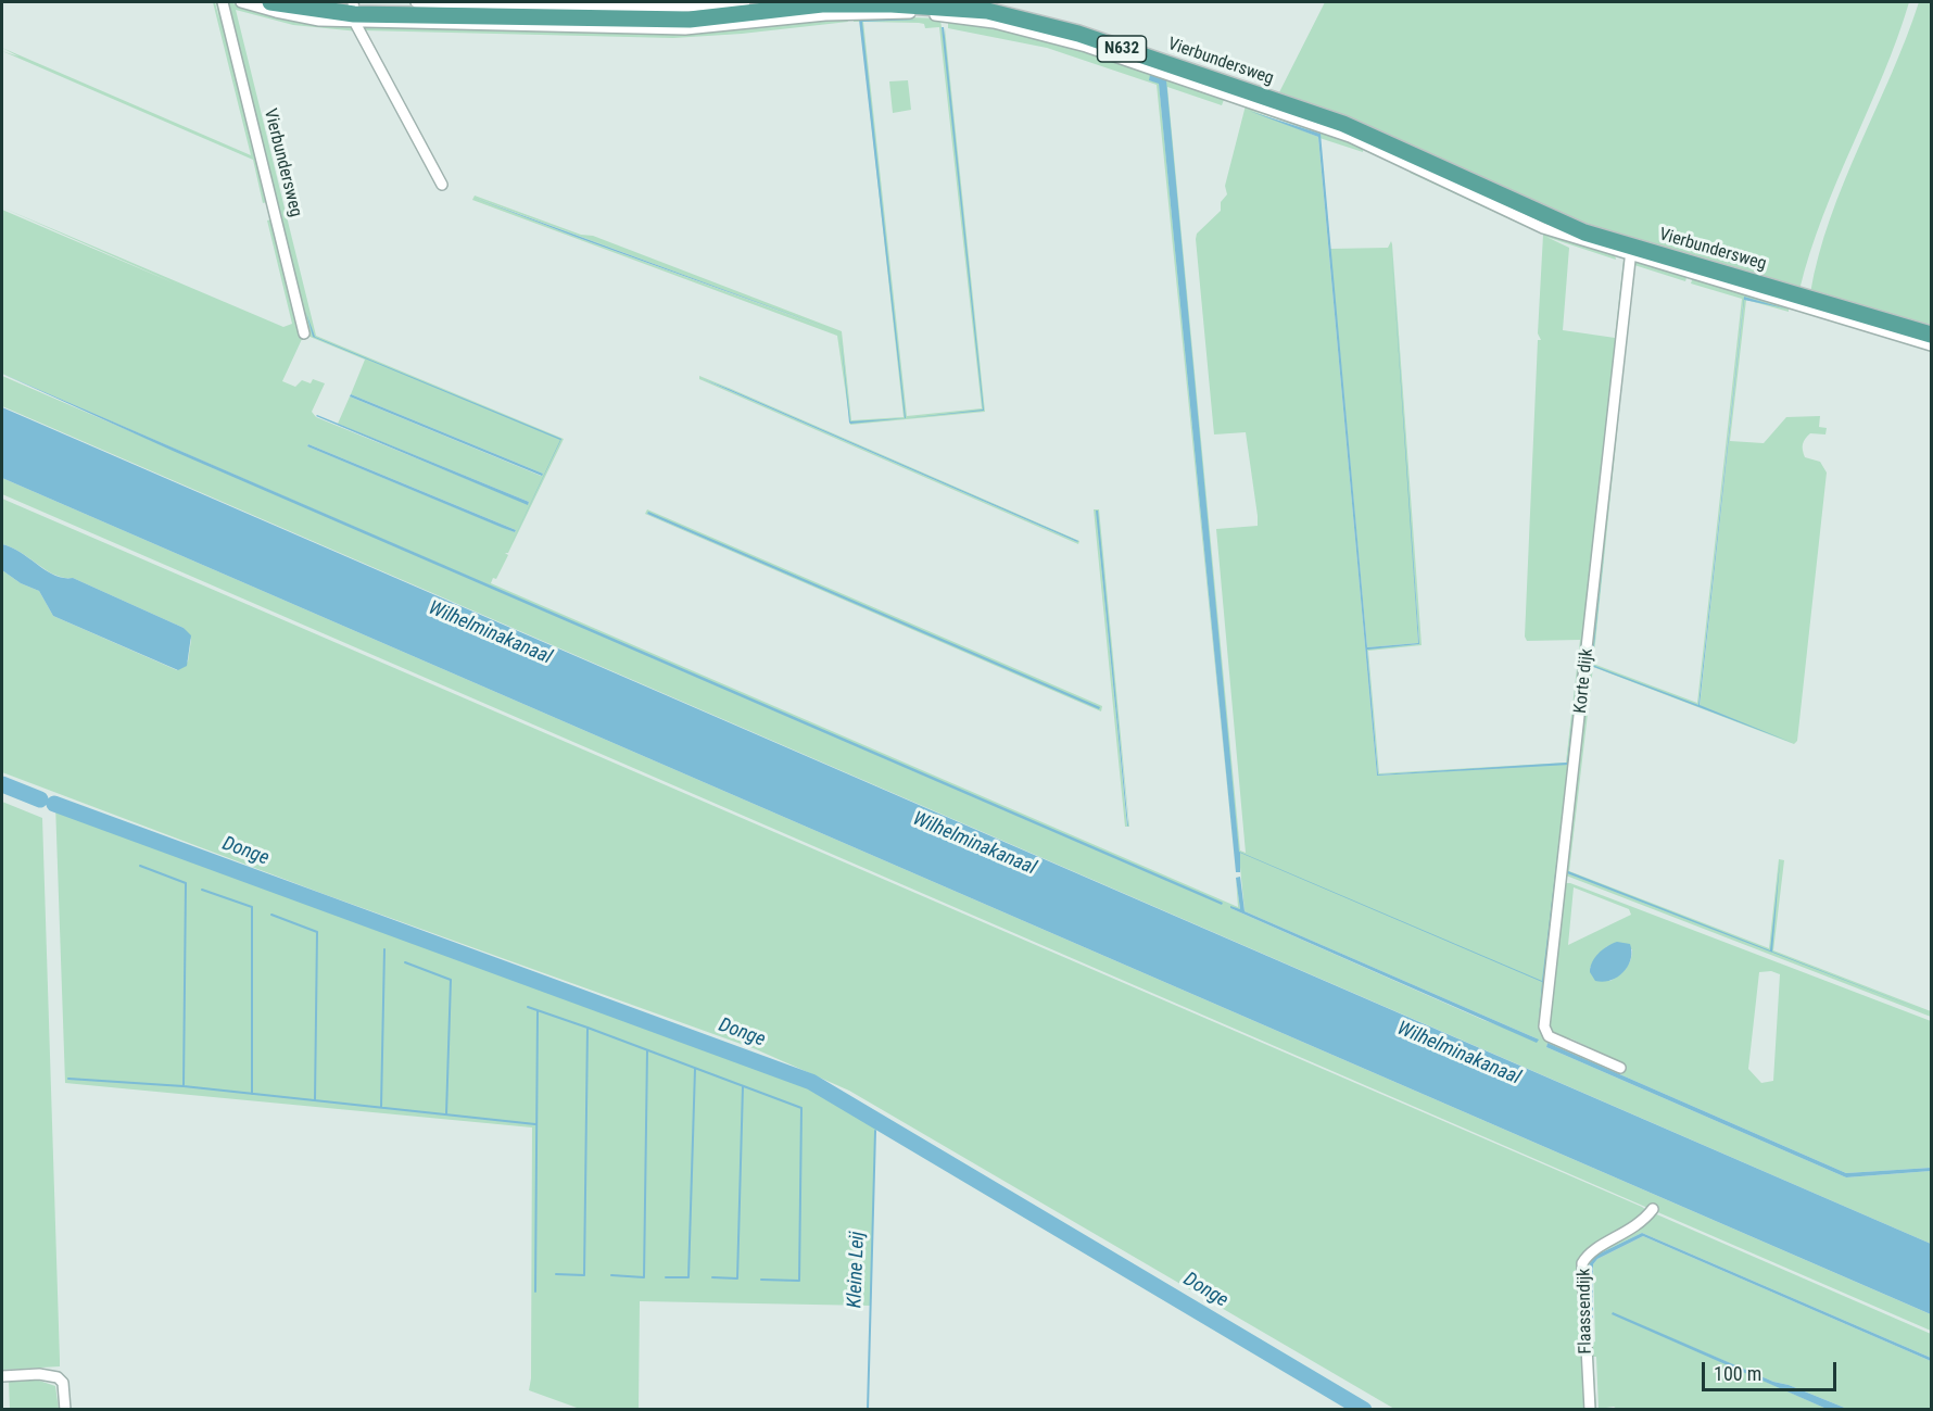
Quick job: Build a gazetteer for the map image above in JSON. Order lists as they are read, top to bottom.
{
  "streets": {
    "main road": ["N632", "Vierbundersweg"],
    "street": ["Korte dijk", "Flaassendijk"]
  },
  "crossings": [
    ["Vierbundersweg", "Korte dijk"]
  ],
  "water": ["Wilhelminakanaal", "Donge", "Kleine Leij"],
  "scale_bar": "100 m"
}
